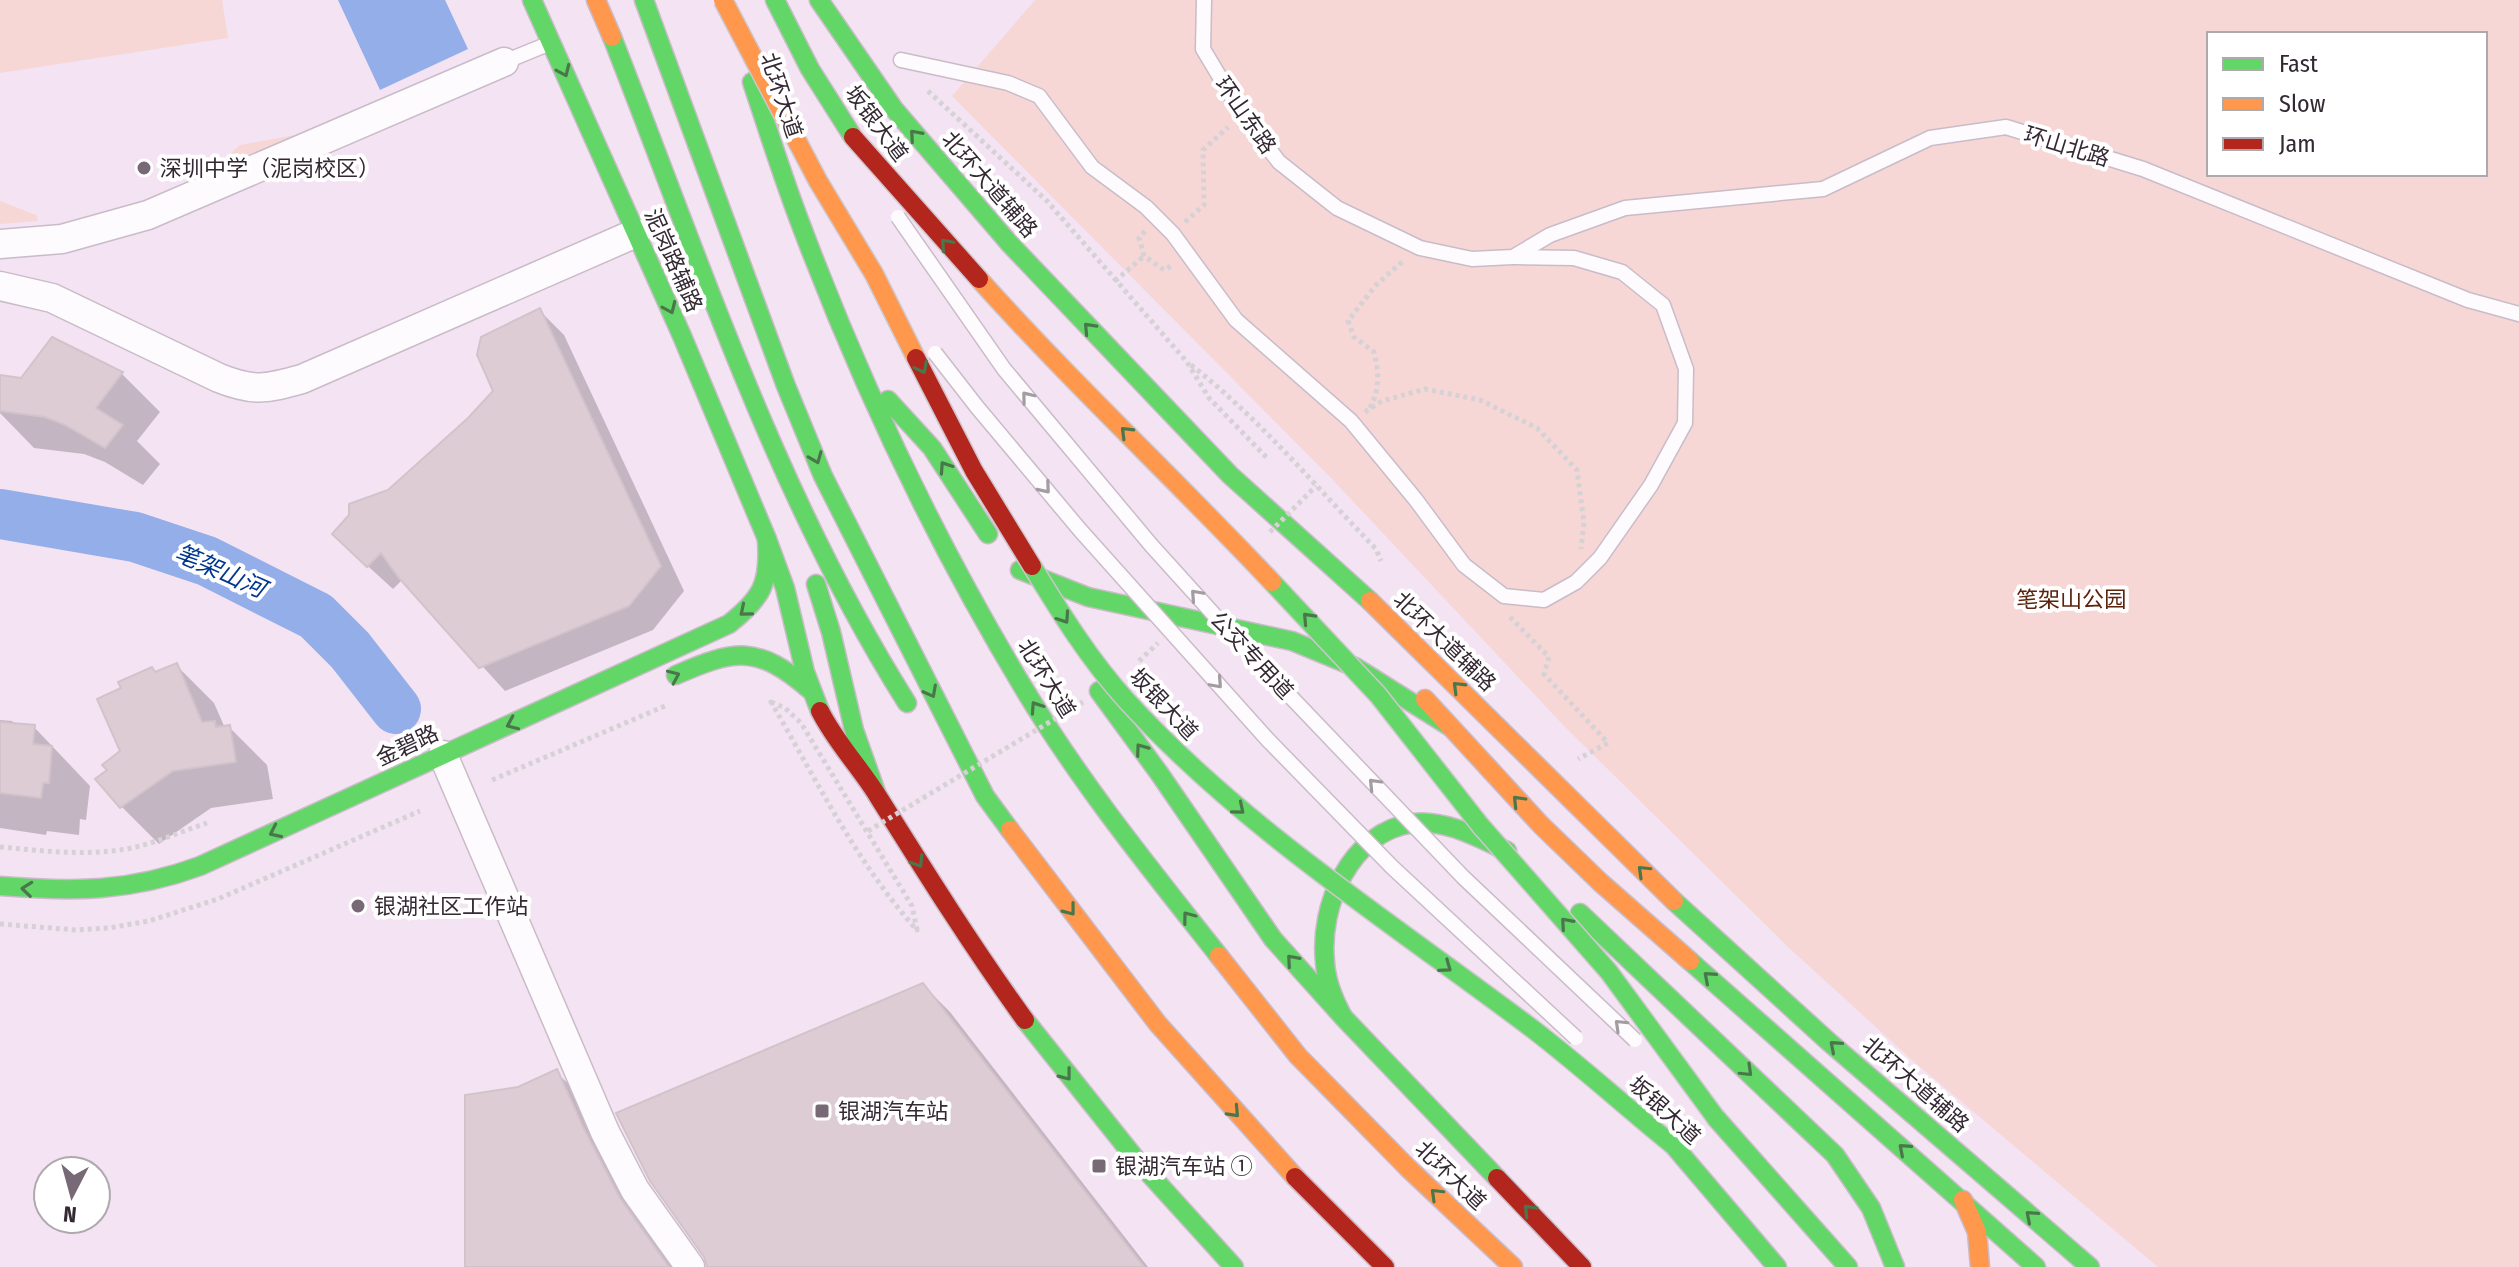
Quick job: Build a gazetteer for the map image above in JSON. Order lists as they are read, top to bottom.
{
  "streets": {
    "main road": [
      "北环大道",
      "坂银大道",
      "北环大道辅路",
      "泥岗路辅路",
      "金碧路"
    ],
    "lane": ["环山东路", "环山北路", "公交专用道"]
  },
  "crossings": [
    ["北环大道", "坂银大道"],
    ["环山东路", "环山北路"],
    ["坂银大道", "公交专用道"],
    ["泥岗路辅路", "金碧路"]
  ],
  "one_way": ["金碧路"],
  "water": ["笔架山河"],
  "parks": ["笔架山公园"],
  "places": {
    "other": ["深圳中学（泥岗校区）", "银湖社区工作站"],
    "transit": ["银湖汽车站", "银湖汽车站 ①"]
  },
  "legend": ["Fast", "Slow", "Jam"],
  "north": "bottom"
}
